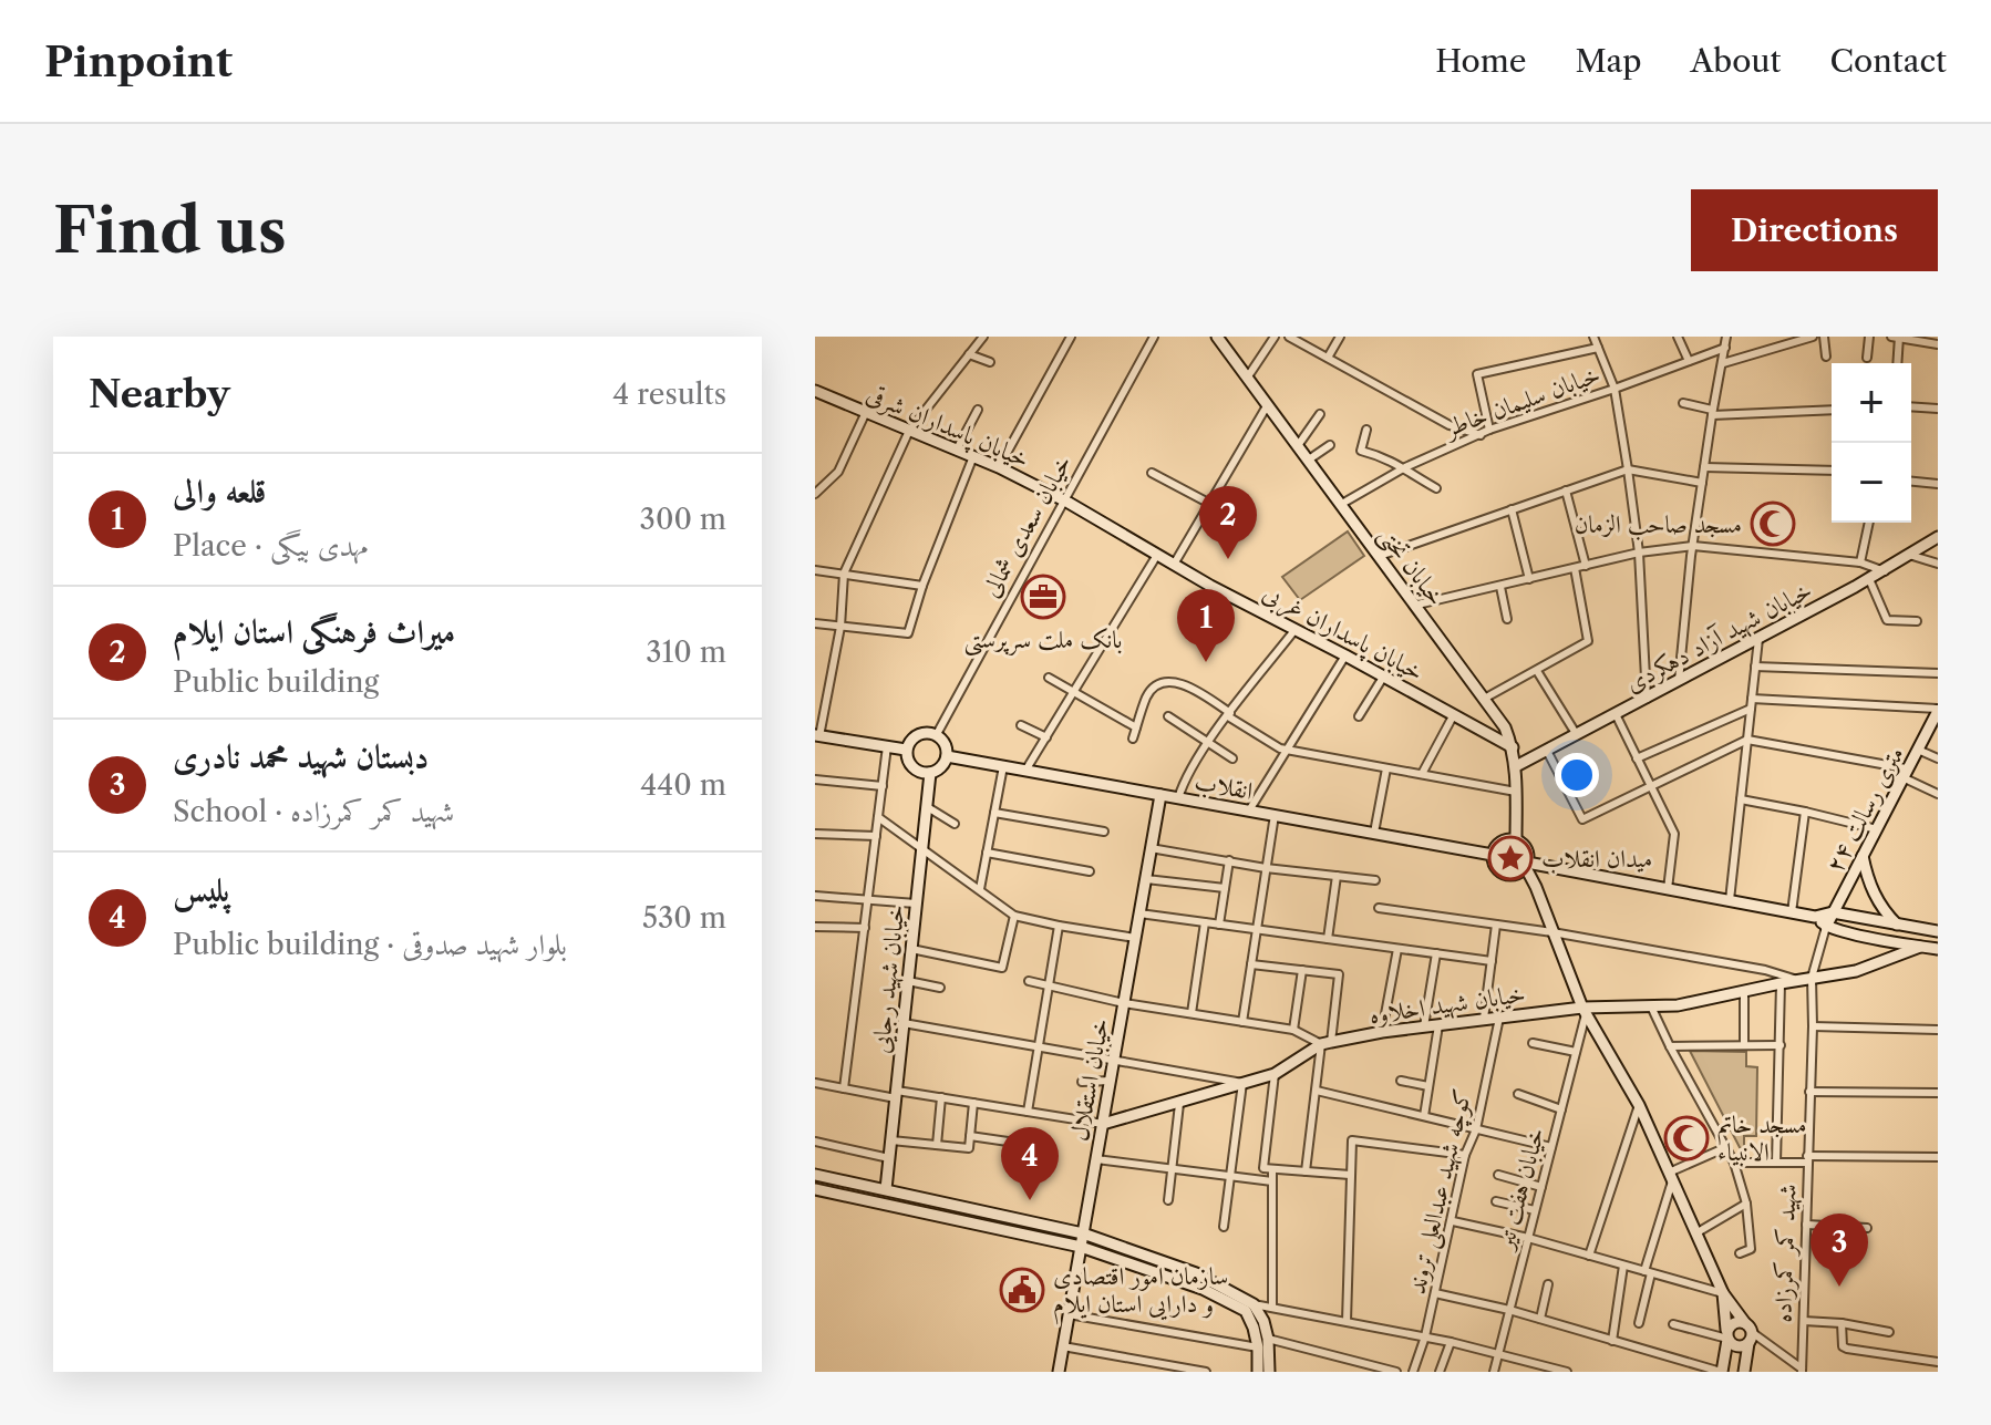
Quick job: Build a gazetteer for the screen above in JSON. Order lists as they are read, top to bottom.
{
  "streets": {
    "street": [
      "خیابان سلیمان خاطر",
      "خیابان پاسداران شرقی",
      "خیابان سعدی شمالی",
      "خیابان تختی",
      "خیابان پاسداران غربی",
      "خیابان شهید آزاد دهکردی",
      "انقلاب",
      "۲۴ متری رسالت",
      "خیابان شهید رجایی",
      "خیابان شهید اخلاوه",
      "خیابان استقلال",
      "خیابان هفت تیر",
      "کوچه شهید عبدالعلی تروند",
      "شهید کمر کمرزاده"
    ]
  },
  "crossings": [
    ["خیابان سلیمان خاطر", "خیابان تختی"],
    ["خیابان پاسداران شرقی", "خیابان سعدی شمالی"],
    ["خیابان پاسداران شرقی", "خیابان پاسداران غربی"],
    ["خیابان سعدی شمالی", "خیابان پاسداران غربی"],
    ["خیابان سعدی شمالی", "انقلاب"],
    ["خیابان سعدی شمالی", "خیابان شهید رجایی"],
    ["خیابان تختی", "خیابان پاسداران غربی"],
    ["خیابان تختی", "خیابان شهید آزاد دهکردی"],
    ["خیابان تختی", "انقلاب"],
    ["انقلاب", "خیابان شهید رجایی"],
    ["انقلاب", "خیابان استقلال"],
    ["۲۴ متری رسالت", "شهید کمر کمرزاده"],
    ["خیابان شهید اخلاوه", "خیابان استقلال"],
    ["خیابان شهید اخلاوه", "خیابان هفت تیر"],
    ["خیابان شهید اخلاوه", "کوچه شهید عبدالعلی تروند"],
    ["خیابان شهید اخلاوه", "شهید کمر کمرزاده"]
  ],
  "places": {
    "mosque": ["مسجد صاحب الزمان", "مسجد خاتم الانبیاء"],
    "office": ["بانک ملت سرپرستی"],
    "place": ["میدان انقلاب"],
    "public building": ["سازمان امور اقتصادی و دارایی استان ایلام"]
  },
  "page": {
    "header": "Pinpoint",
    "nav": [
      "Home",
      "Map",
      "About",
      "Contact"
    ],
    "buttons": "Directions",
    "title": "Find us",
    "heading": ["Nearby", "4 results"],
    "map_buttons": ["+", "−"],
    "list": [
      {
        "mark": "1",
        "name": "قلعه والی",
        "note": "Place · مهدی بیگی",
        "value": "300 m"
      },
      {
        "mark": "2",
        "name": "میراث فرهنگی استان ایلام",
        "note": "Public building",
        "value": "310 m"
      },
      {
        "mark": "3",
        "name": "دبستان شهید محمد نادری",
        "note": "School · شهید کمر کمرزاده",
        "value": "440 m"
      },
      {
        "mark": "4",
        "name": "پلیس",
        "note": "Public building · بلوار شهید صدوقی",
        "value": "530 m"
      }
    ],
    "pins": [
      "2",
      "1",
      "4",
      "3"
    ]
  }
}
